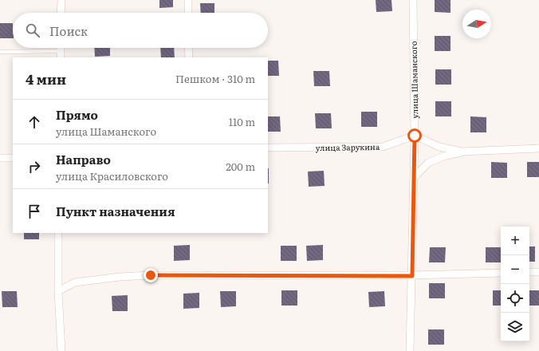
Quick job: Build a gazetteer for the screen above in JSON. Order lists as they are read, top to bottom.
{
  "streets": {
    "street": ["улица Шаманского", "улица Зарукина"]
  },
  "crossings": [
    ["улица Шаманского", "улица Зарукина"]
  ],
  "north": "right",
  "page": {
    "search": "Поиск",
    "heading": ["4 мин", "Пешком · 310 m"],
    "list": [
      ["Прямо", "улица Шаманского", "110 m"],
      ["Направо", "улица Красиловского", "200 m"],
      "Пункт назначения"
    ],
    "map_buttons": ["+", "−"]
  }
}
